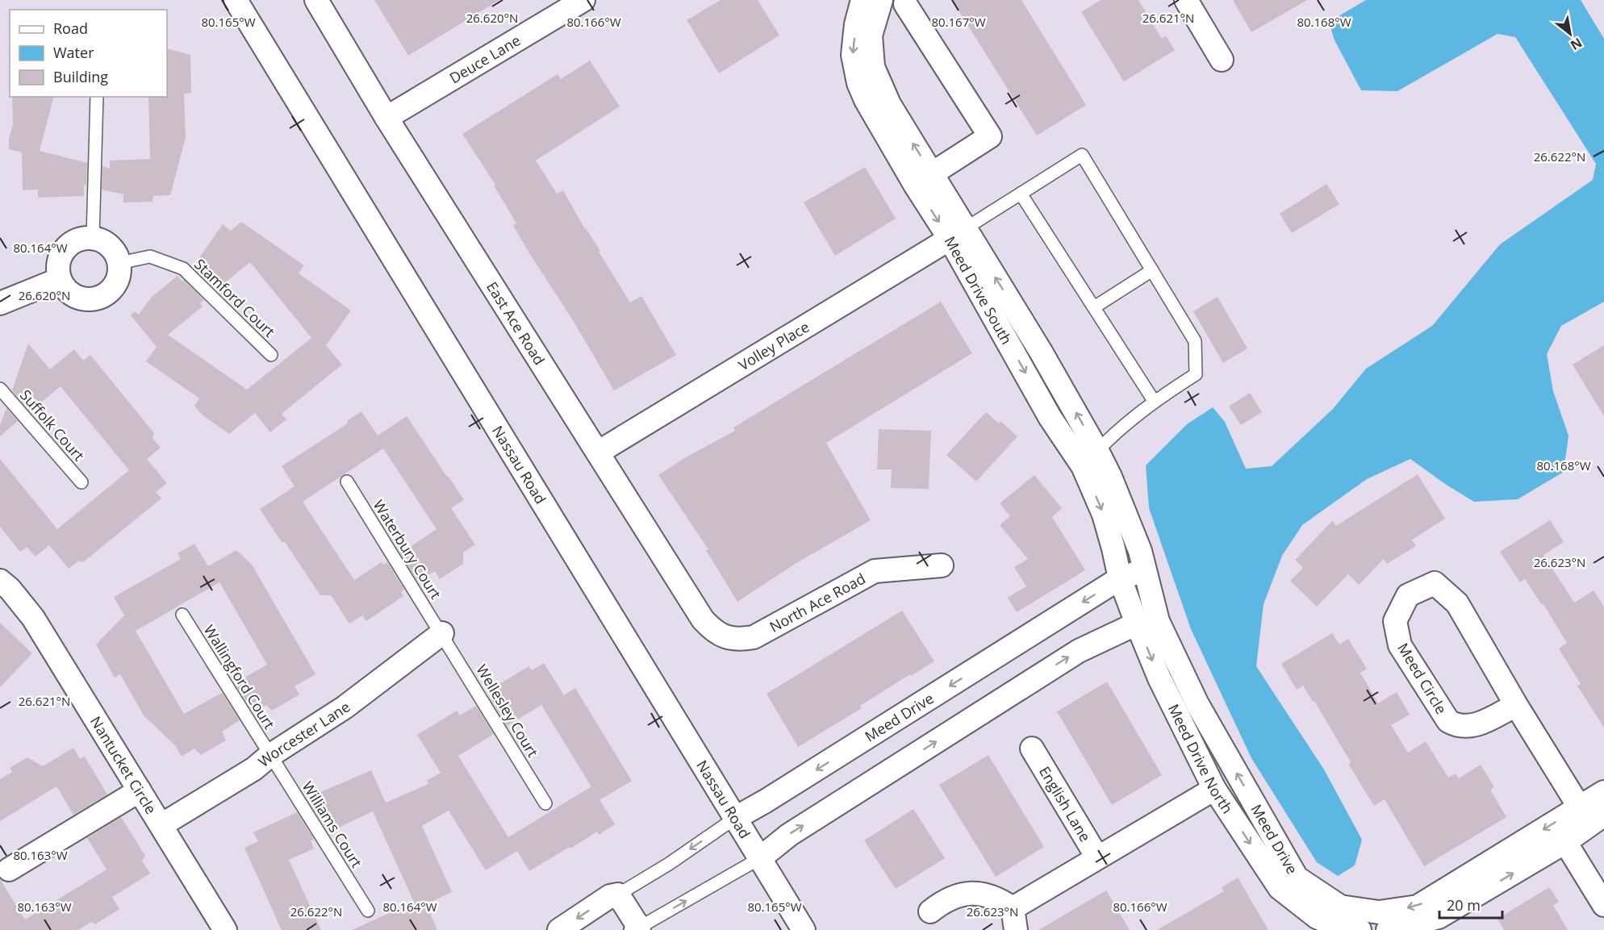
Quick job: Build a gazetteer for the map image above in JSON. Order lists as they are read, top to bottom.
{
  "streets": {
    "street": [
      "Deuce Lane",
      "Meed Drive South",
      "East Ace Road",
      "Volley Place",
      "Nassau Road",
      "North Ace Road",
      "Meed Circle",
      "Meed Drive",
      "Worcester Lane",
      "Meed Drive North",
      "Nantucket Circle",
      "English Lane"
    ],
    "lane": [
      "Stamford Court",
      "Suffolk Court",
      "Waterbury Court",
      "Wallingford Court",
      "Wellesley Court",
      "Williams Court"
    ]
  },
  "crossings": [
    ["Deuce Lane", "East Ace Road"],
    ["Meed Drive South", "Volley Place"],
    ["Meed Drive South", "Meed Drive"],
    ["Meed Drive South", "Meed Drive North"],
    ["East Ace Road", "Volley Place"],
    ["East Ace Road", "North Ace Road"],
    ["Nassau Road", "Meed Drive"],
    ["Waterbury Court", "Wellesley Court"],
    ["Waterbury Court", "Worcester Lane"],
    ["Wallingford Court", "Worcester Lane"],
    ["Wallingford Court", "Williams Court"],
    ["Meed Circle", "Meed Drive"],
    ["Wellesley Court", "Worcester Lane"],
    ["Meed Drive", "Meed Drive North"],
    ["Worcester Lane", "Nantucket Circle"],
    ["Worcester Lane", "Williams Court"]
  ],
  "one_way": ["Meed Drive North"],
  "legend": ["Road", "Water", "Building"],
  "scale_bar": "20 m",
  "north": "bottom right",
  "coordinates": [
    "26.621°N",
    "26.620°N",
    "80.165°W",
    "80.166°W",
    "80.167°W",
    "80.168°W",
    "26.622°N",
    "80.164°W",
    "26.623°N",
    "80.163°W"
  ]
}
